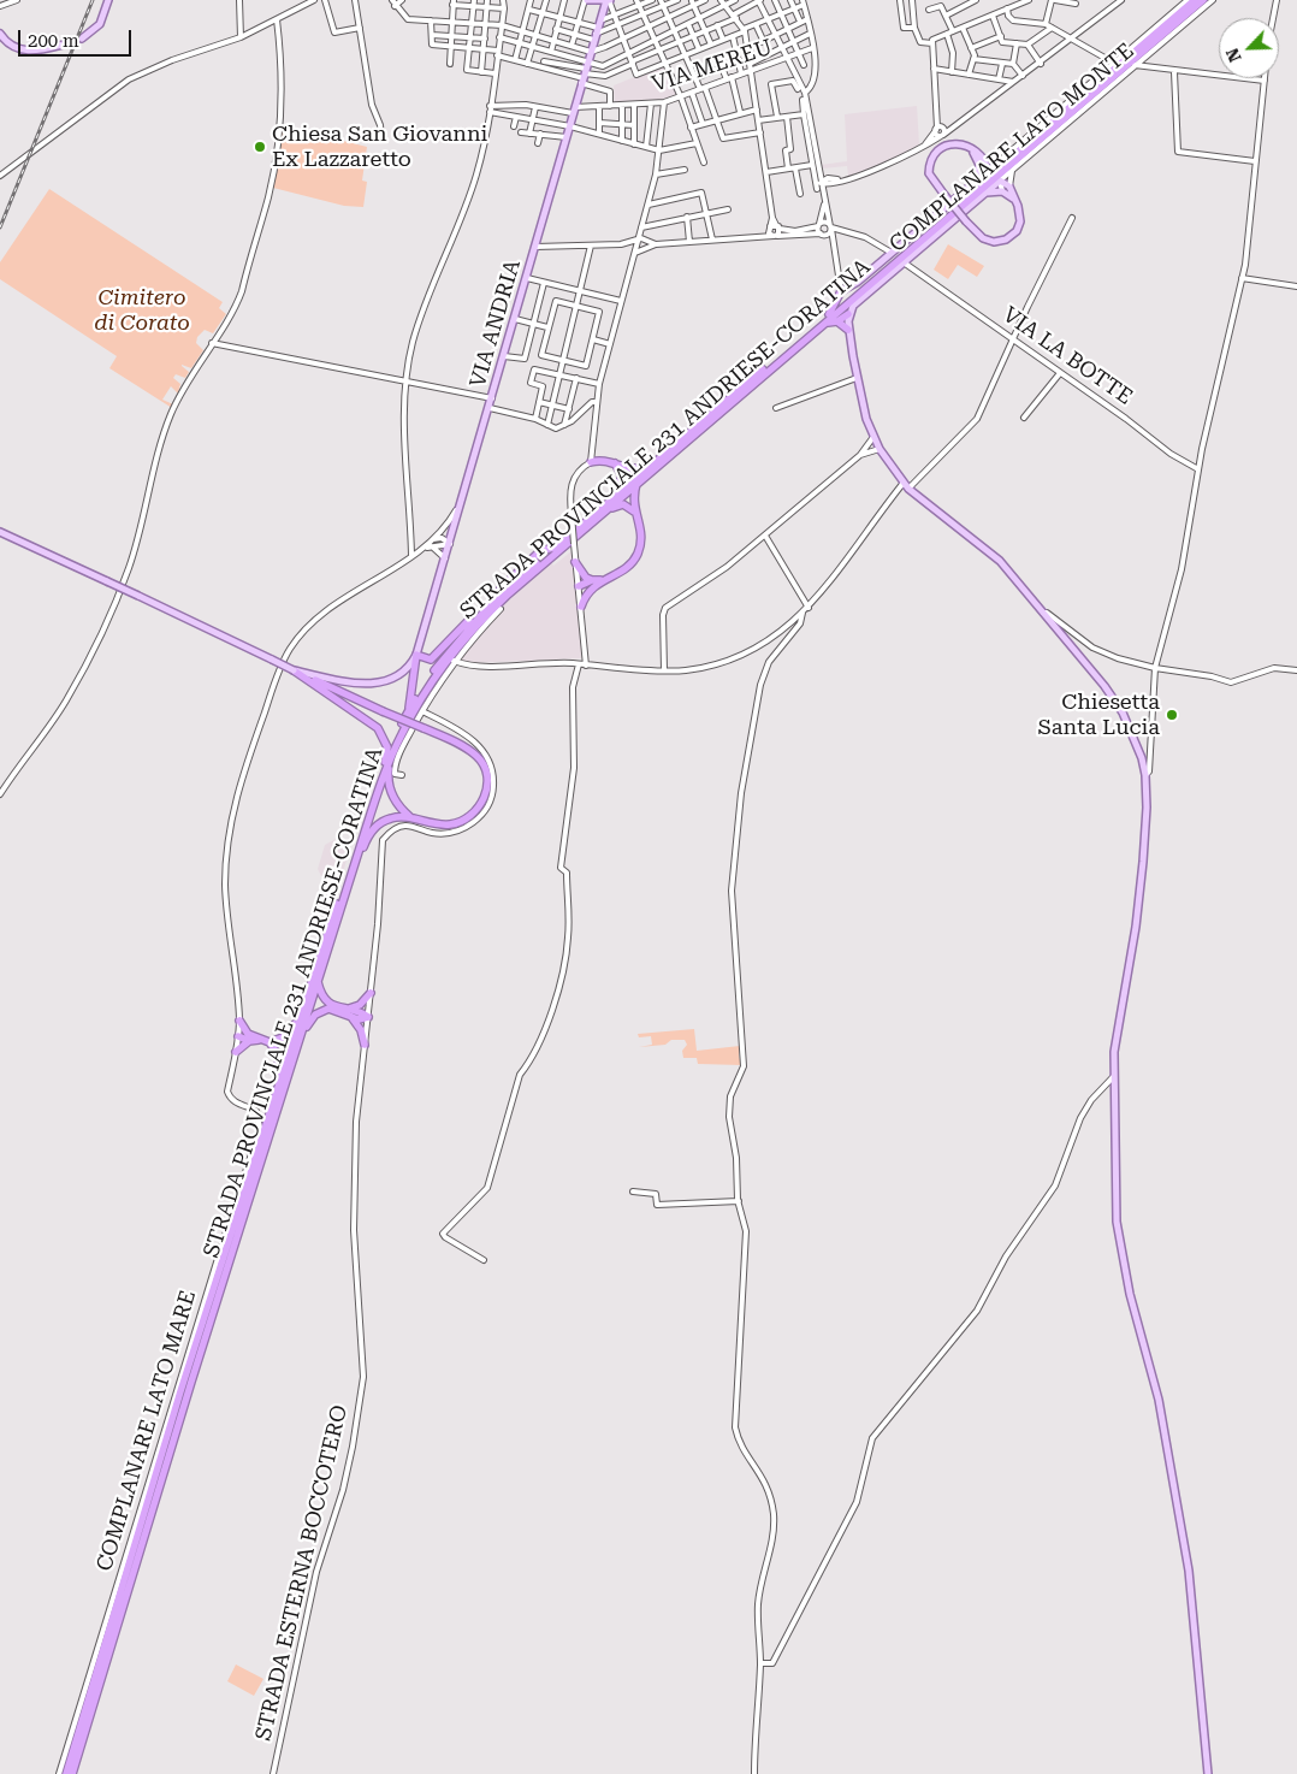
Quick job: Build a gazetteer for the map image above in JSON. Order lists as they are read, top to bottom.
{
  "streets": {
    "highway": ["STRADA PROVINCIALE 231 ANDRIESE-CORATINA"],
    "main road": ["COMPLANARE LATO MONTE", "VIA ANDRIA"],
    "street": [
      "VIA MEREU",
      "VIA LA BOTTE",
      "COMPLANARE LATO MARE",
      "STRADA ESTERNA BOCCOTERO"
    ]
  },
  "crossings": [
    ["VIA MEREU", "VIA ANDRIA"],
    ["COMPLANARE LATO MONTE", "VIA LA BOTTE"],
    ["VIA ANDRIA", "COMPLANARE LATO MARE"]
  ],
  "parks": ["Cimitero di Corato"],
  "places": ["Chiesa San Giovanni Ex Lazzaretto", "Chiesetta Santa Lucia"],
  "scale_bar": "200 m",
  "north": "bottom left"
}
